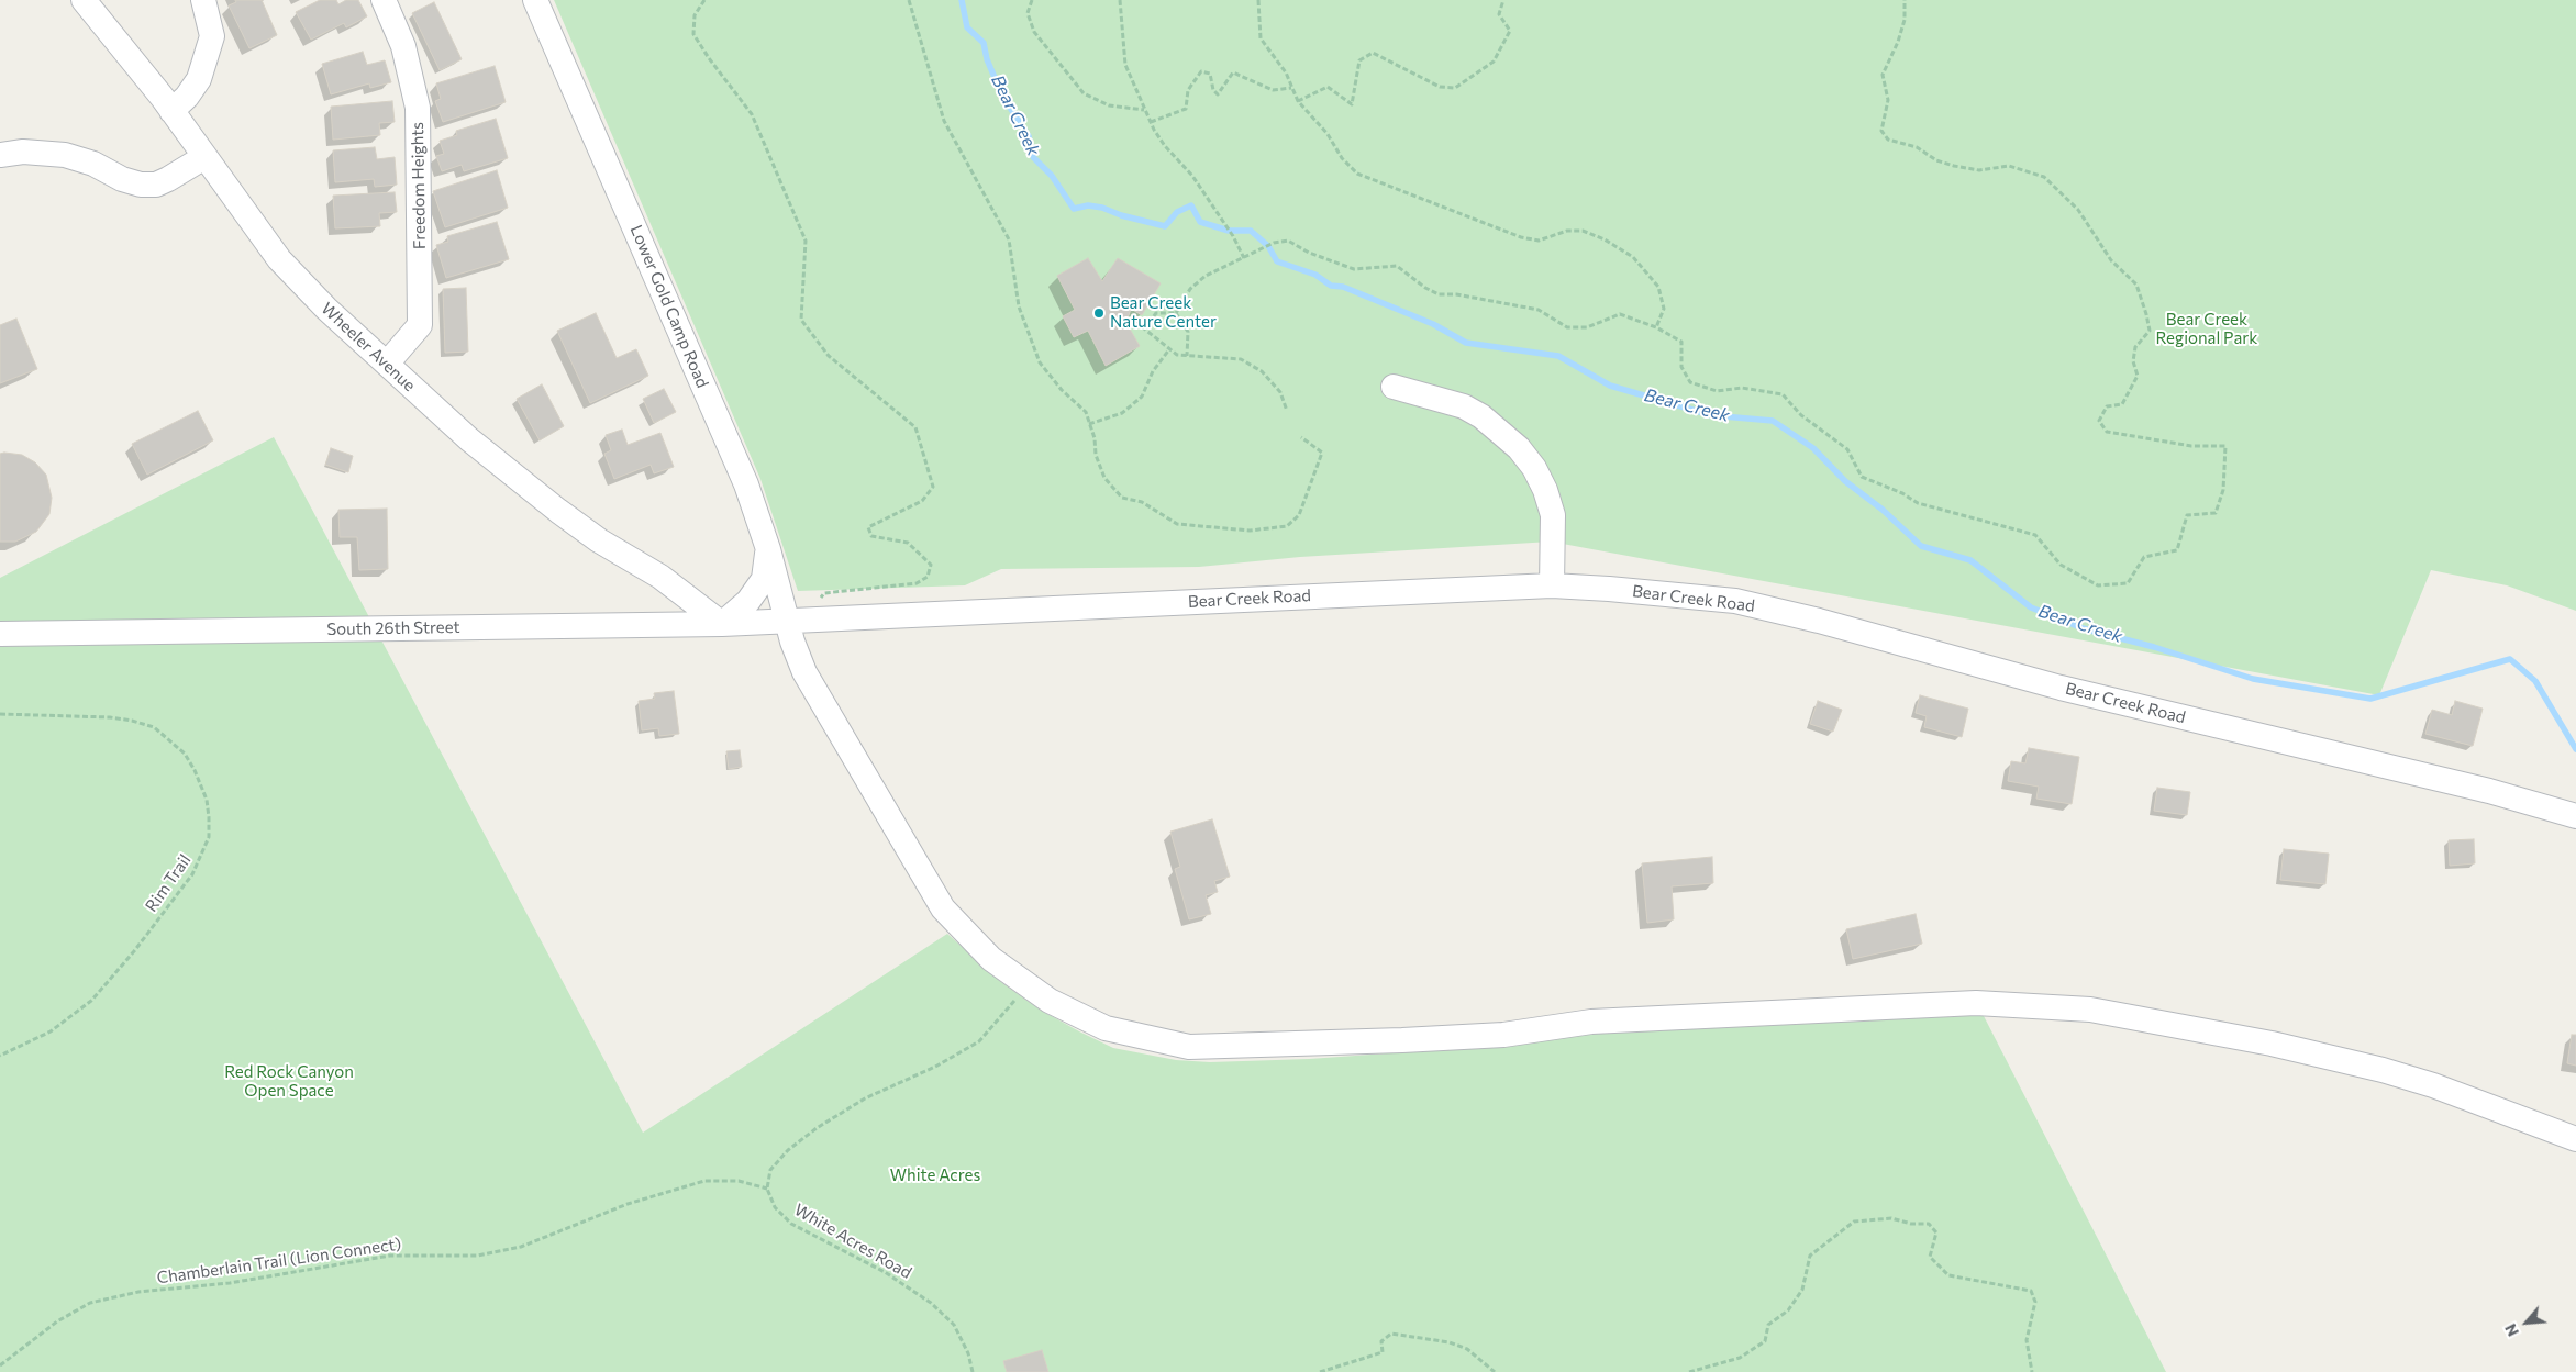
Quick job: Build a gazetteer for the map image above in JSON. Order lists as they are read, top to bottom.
{
  "streets": {
    "street": [
      "Freedom Heights",
      "Lower Gold Camp Road",
      "Wheeler Avenue",
      "Bear Creek Road",
      "South 26th Street"
    ],
    "path": ["Rim Trail", "White Acres Road", "Chamberlain Trail (Lion Connect)"]
  },
  "crossings": [
    ["Freedom Heights", "Wheeler Avenue"],
    ["Lower Gold Camp Road", "Bear Creek Road"],
    ["Lower Gold Camp Road", "South 26th Street"],
    ["Wheeler Avenue", "South 26th Street"],
    ["Bear Creek Road", "South 26th Street"],
    ["White Acres Road", "Chamberlain Trail (Lion Connect)"]
  ],
  "water": ["Bear Creek"],
  "parks": ["Bear Creek Regional Park", "Red Rock Canyon Open Space", "White Acres"],
  "places": ["Bear Creek Nature Center"],
  "north": "bottom left"
}
